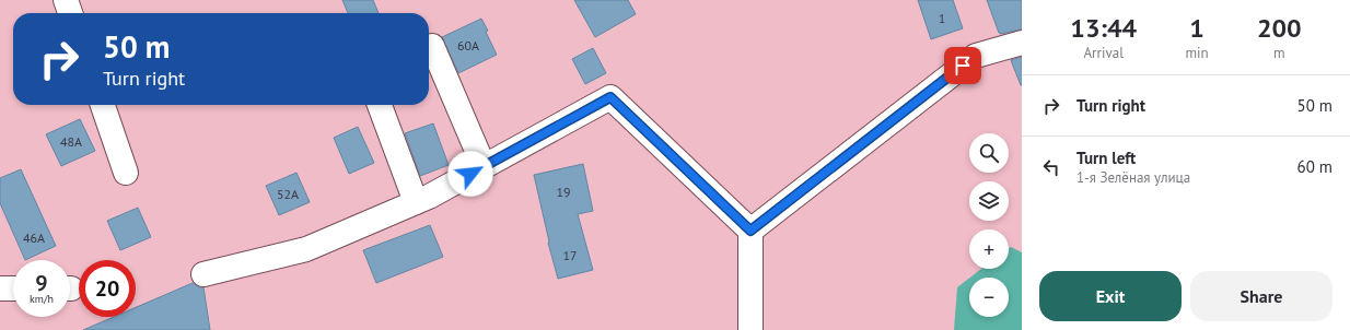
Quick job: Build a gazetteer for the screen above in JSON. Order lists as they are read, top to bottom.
{
  "house_numbers": [
    "1",
    "60А",
    "48А",
    "19",
    "52А",
    "46А",
    "17"
  ],
  "page": {
    "eta": [
      "13:44",
      "Arrival",
      "1",
      "min",
      "200",
      "m"
    ],
    "turn": ["50 m", "Turn right"],
    "list": [
      {
        "name": "Turn right",
        "value": "50 m"
      },
      {
        "name": "Turn left",
        "note": "1-я Зелёная улица",
        "value": "60 m"
      }
    ],
    "map_buttons": ["+", "−"],
    "speed": "9 km/h",
    "limit": "20",
    "buttons": ["Exit", "Share"]
  }
}
